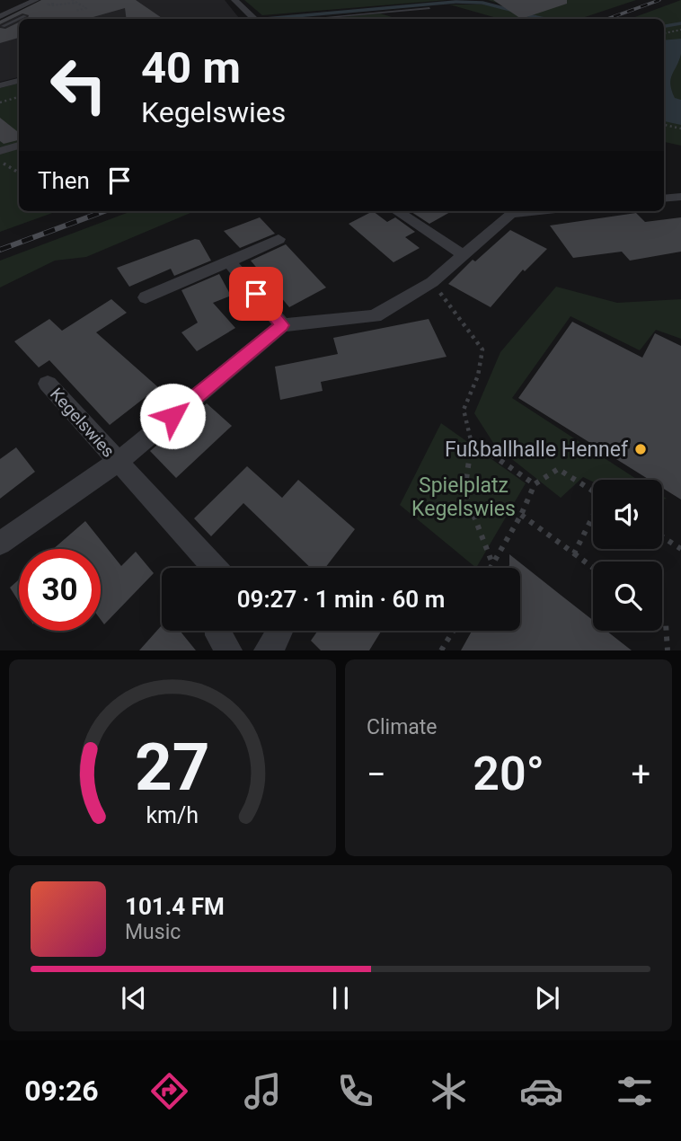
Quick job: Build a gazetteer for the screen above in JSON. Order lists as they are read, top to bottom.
{
  "streets": {
    "street": ["Kegelswies"]
  },
  "parks": ["Spielplatz Kegelswies"],
  "places": ["Fußballhalle Hennef"],
  "page": {
    "turn": ["40 m", "Kegelswies"],
    "then": "Then",
    "limit": "30",
    "trip": "09:27 · 1 min · 60 m",
    "tile": "Climate",
    "heat": ["−", "20°", "+"],
    "song": ["101.4 FM", "Music"],
    "tabs": "09:26",
    "gauge": ["27", "km/h"]
  }
}
